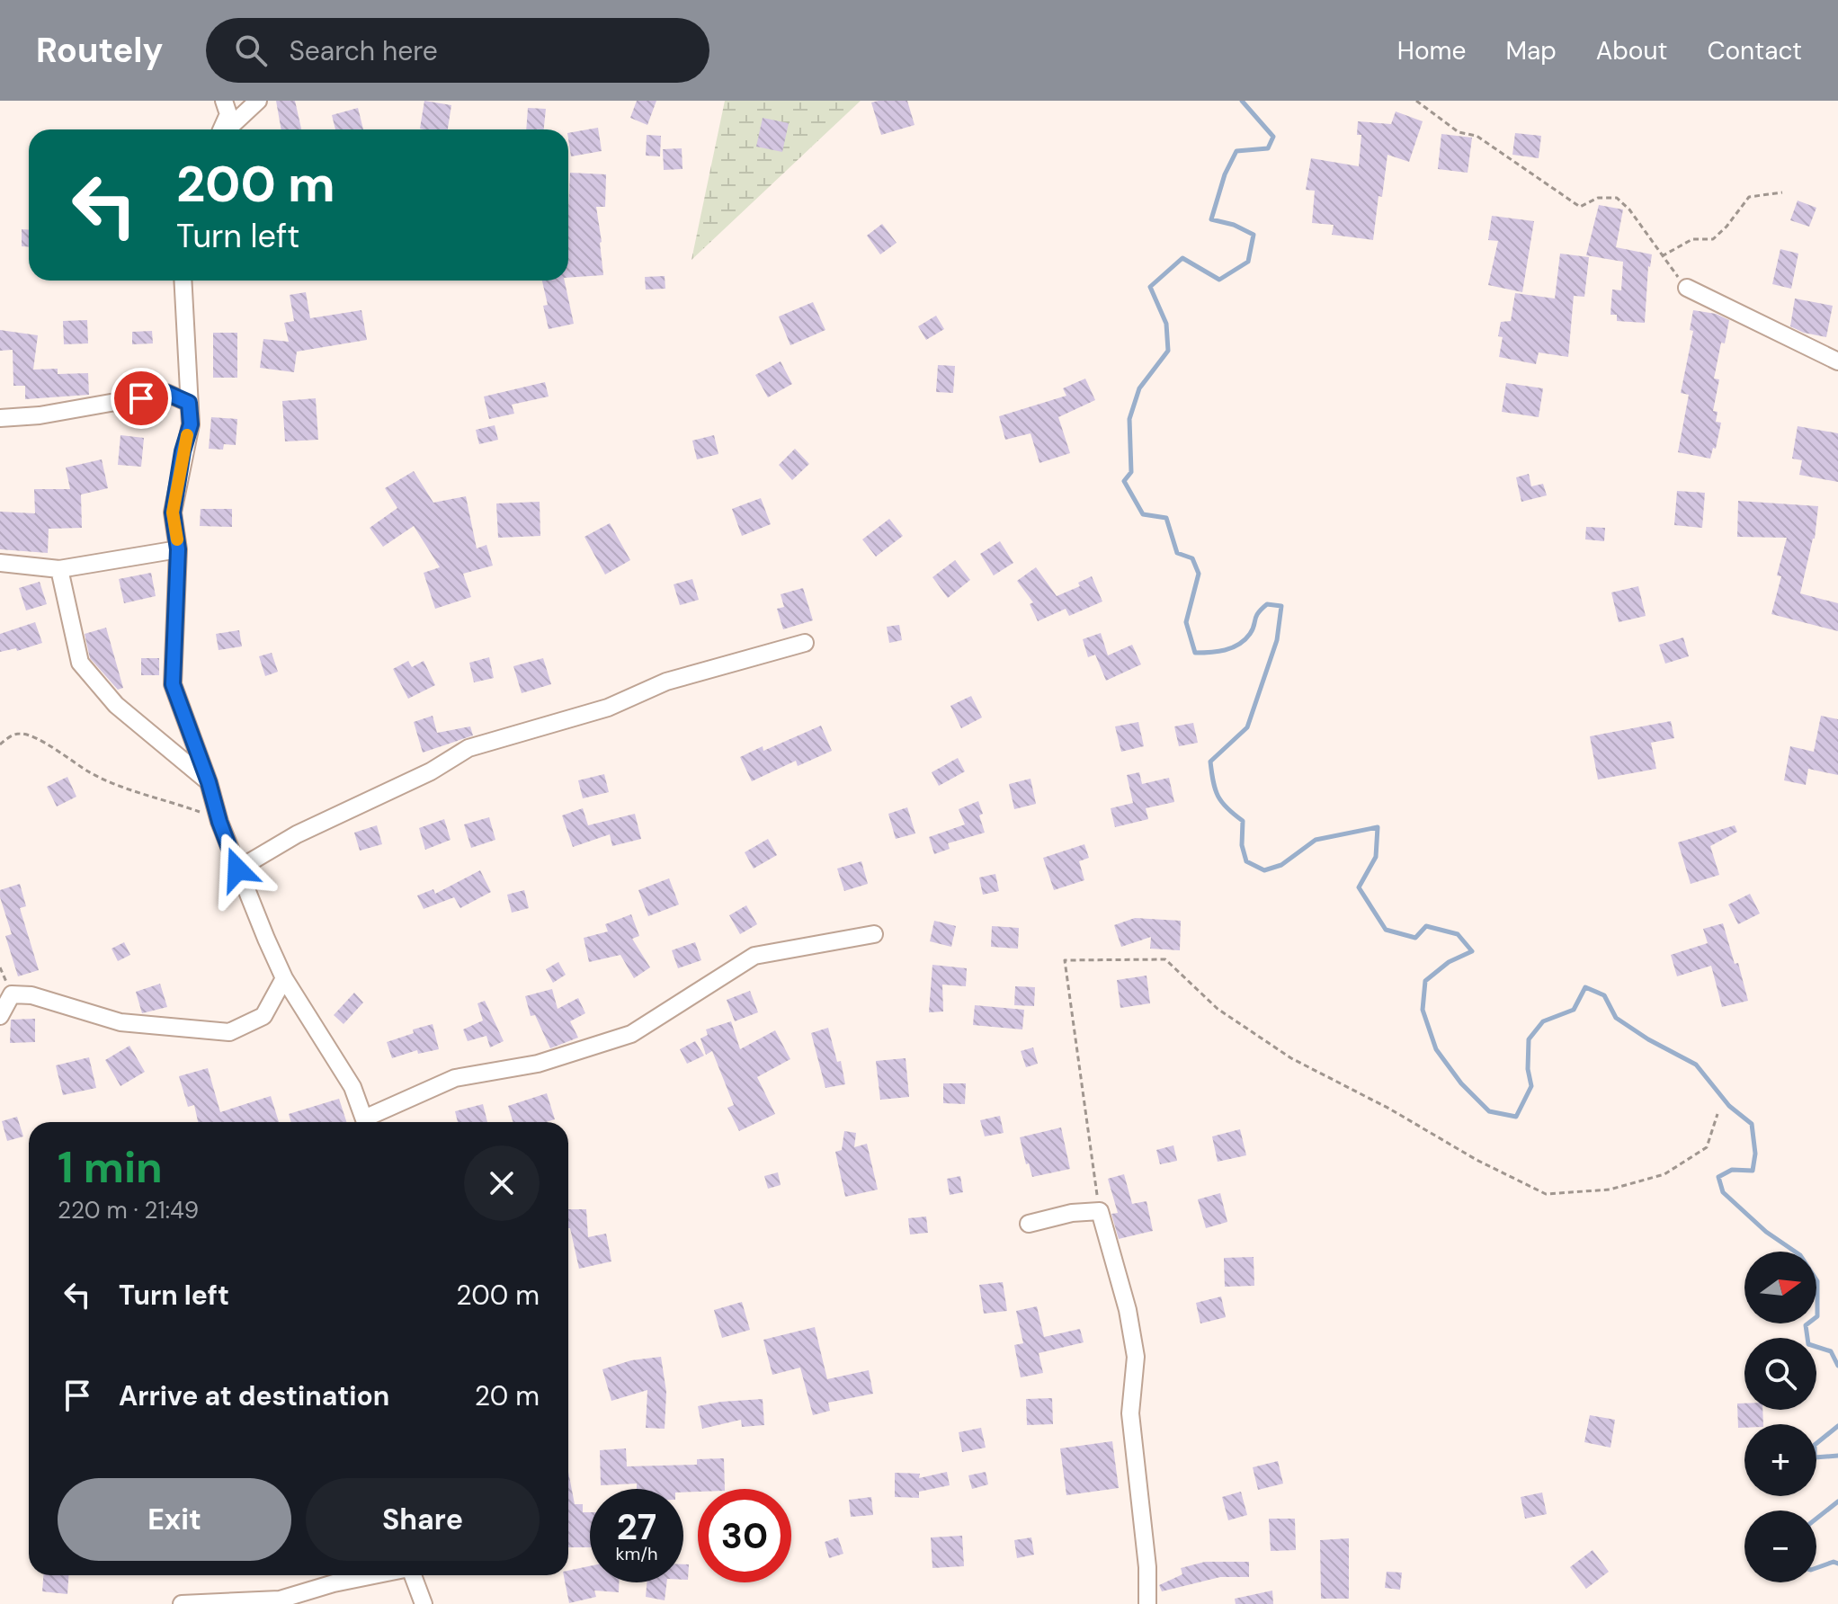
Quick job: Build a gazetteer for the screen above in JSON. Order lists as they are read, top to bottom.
{
  "north": "right",
  "page": {
    "header": "Routely",
    "search": "Search here",
    "nav": [
      "Home",
      "Map",
      "About",
      "Contact"
    ],
    "turn": ["200 m", "Turn left"],
    "heading": ["1 min", "220 m · 21:49"],
    "list": [
      {
        "name": "Turn left",
        "value": "200 m"
      },
      {
        "name": "Arrive at destination",
        "value": "20 m"
      }
    ],
    "map_buttons": ["+", "−"],
    "buttons": ["Exit", "Share"],
    "speed": "27 km/h",
    "limit": "30"
  }
}
